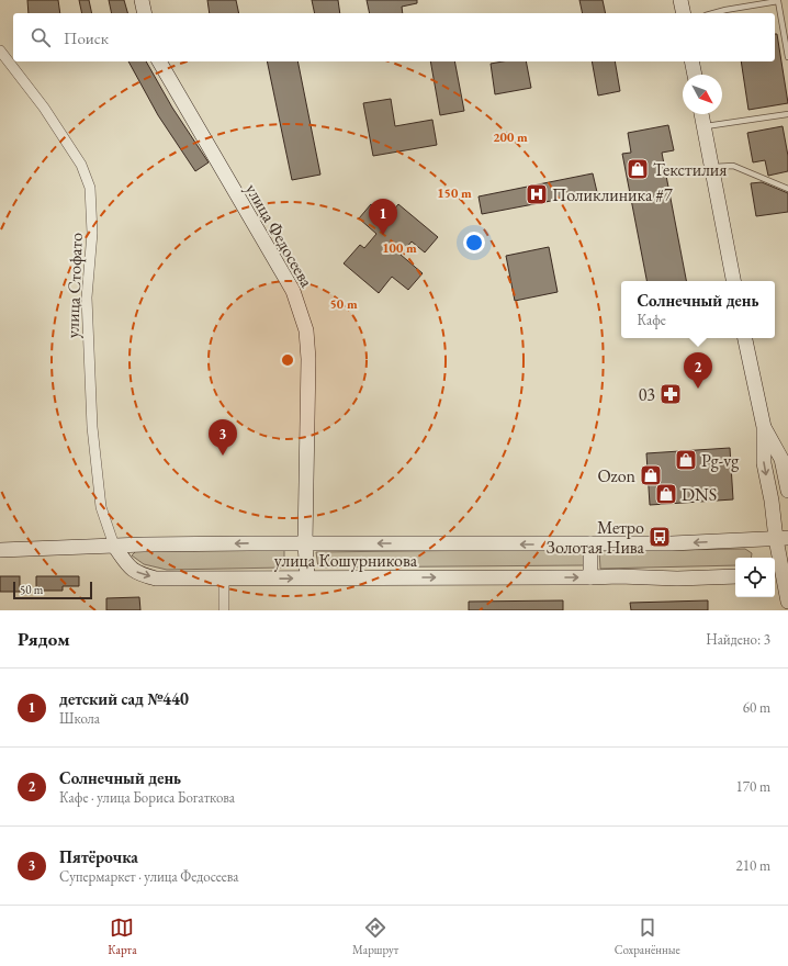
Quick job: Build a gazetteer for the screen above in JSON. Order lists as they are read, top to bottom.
{
  "streets": {
    "main road": ["улица Федосеева", "улица Кошурникова"],
    "street": ["улица Стофато"]
  },
  "crossings": [
    ["улица Федосеева", "улица Кошурникова"],
    ["улица Стофато", "улица Кошурникова"]
  ],
  "places": {
    "shop": [
      "Текстилия",
      "Pg-vg",
      "Ozon",
      "DNS"
    ],
    "hospital": ["Поликлиника #7"],
    "pharmacy": ["03"],
    "bus stop": ["Метро Золотая Нива"]
  },
  "scale_bar": "50 m",
  "north": "bottom right",
  "page": {
    "search": "Поиск",
    "pins": ["1", "2", "3"],
    "popup": ["Солнечный день", "Кафе"],
    "scale": "50 m",
    "heading": ["Рядом", "Найдено: 3"],
    "list": [
      {
        "mark": "1",
        "name": "детский сад №440",
        "note": "Школа",
        "value": "60 m"
      },
      {
        "mark": "2",
        "name": "Солнечный день",
        "note": "Кафе · улица Бориса Богаткова",
        "value": "170 m"
      },
      {
        "mark": "3",
        "name": "Пятёрочка",
        "note": "Супермаркет · улица Федосеева",
        "value": "210 m"
      }
    ],
    "nav": ["Карта", "Маршрут", "Сохранённые"]
  },
  "rings": [
    "200 m",
    "150 m",
    "100 m",
    "50 m"
  ]
}
